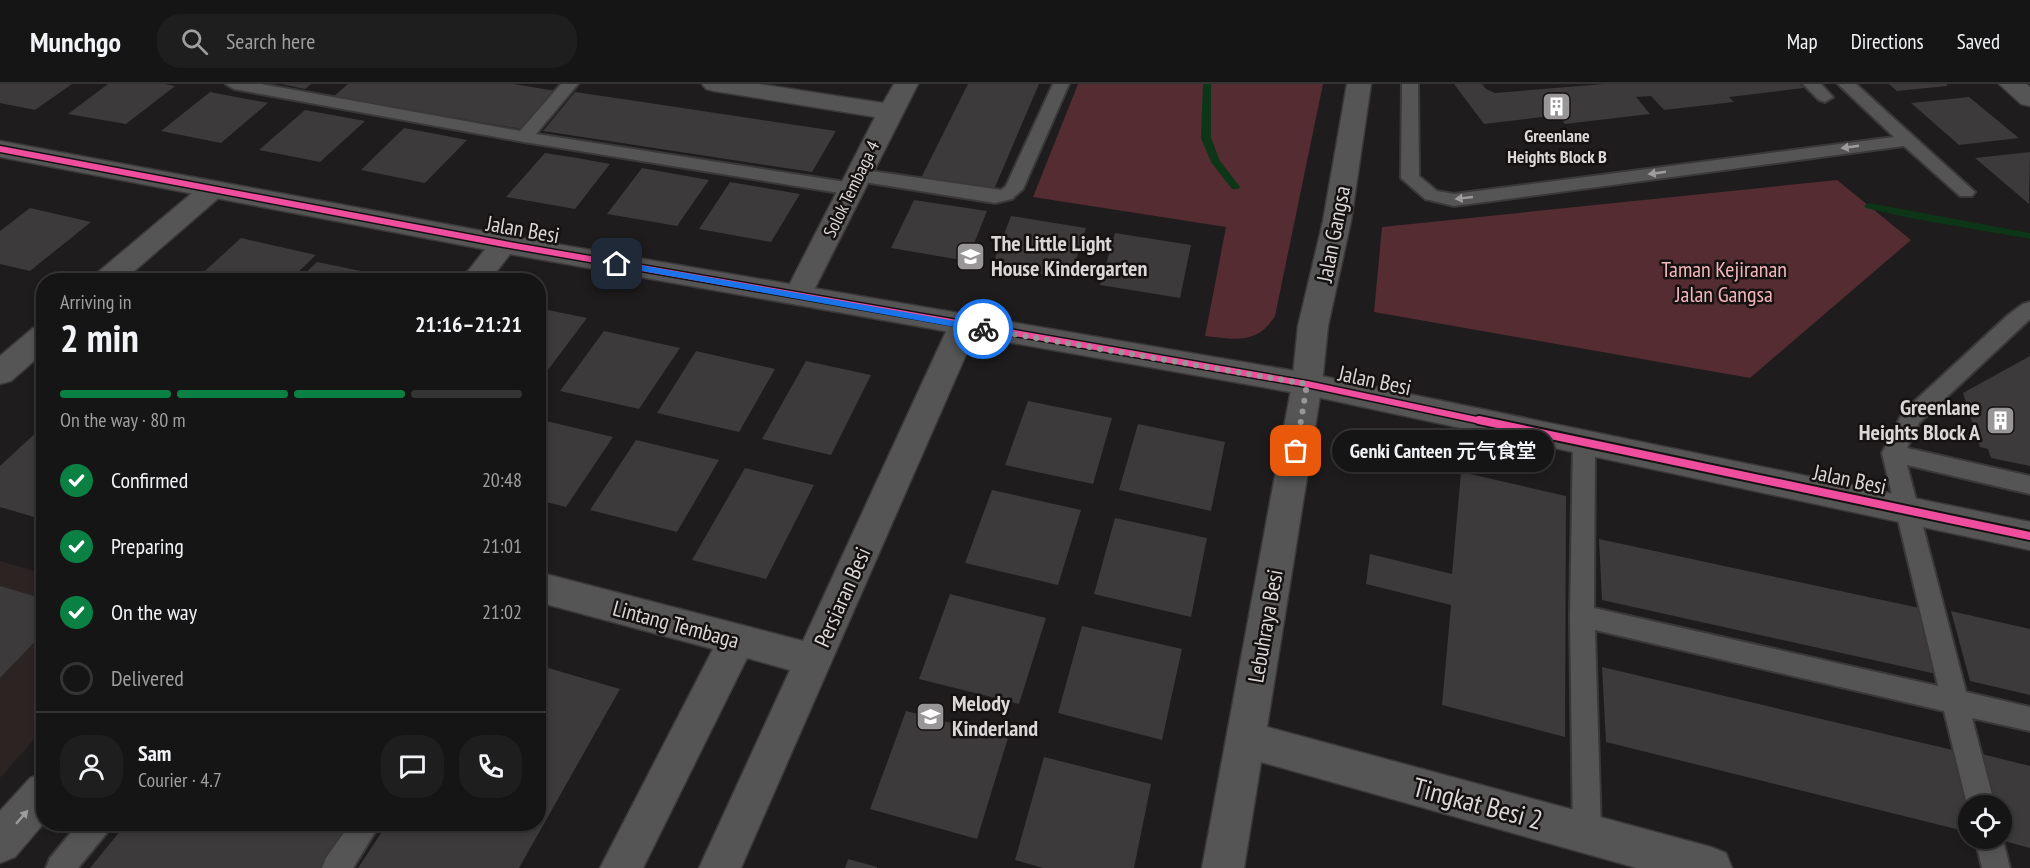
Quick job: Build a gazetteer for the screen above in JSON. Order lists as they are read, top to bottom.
{
  "streets": {
    "street": [
      "Solok Tembaga 4",
      "Jalan Besi",
      "Jalan Gangsa",
      "Persiaran Besi",
      "Lintang Tembaga",
      "Lebuhraya Besi",
      "Tingkat Besi 2"
    ]
  },
  "crossings": [
    ["Solok Tembaga 4", "Jalan Besi"],
    ["Jalan Besi", "Jalan Gangsa"],
    ["Jalan Besi", "Persiaran Besi"],
    ["Jalan Besi", "Lebuhraya Besi"],
    ["Jalan Gangsa", "Lebuhraya Besi"],
    ["Persiaran Besi", "Lintang Tembaga"],
    ["Lebuhraya Besi", "Tingkat Besi 2"]
  ],
  "parks": ["Taman Kejiranan Jalan Gangsa"],
  "places": {
    "building": ["Greenlane Heights Block B", "Greenlane Heights Block A"],
    "school or university": ["The Little Light House Kindergarten", "Melody Kinderland"],
    "other": ["Genki Canteen 元气食堂"]
  },
  "page": {
    "header": "Munchgo",
    "search": "Search here",
    "nav": ["Map", "Directions", "Saved"],
    "heading": ["2 min", "Arriving in", "21:16–21:21"],
    "panel": ["Sam", "Courier · 4.7"],
    "bar": "On the way · 80 m",
    "bubble": "Genki Canteen 元气食堂",
    "list": [
      ["Confirmed", "20:48"],
      ["Preparing", "21:01"],
      ["On the way", "21:02"],
      "Delivered"
    ]
  }
}
